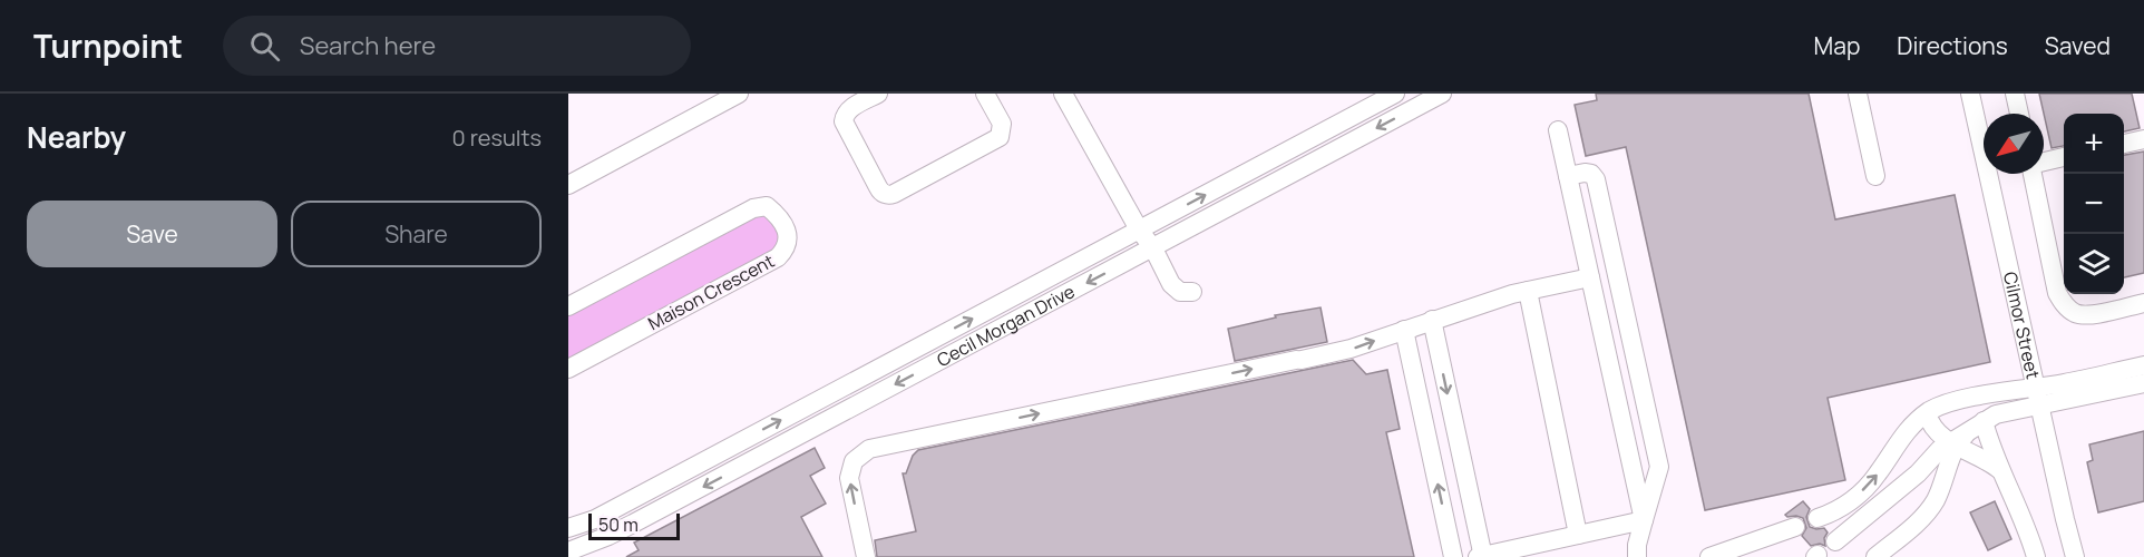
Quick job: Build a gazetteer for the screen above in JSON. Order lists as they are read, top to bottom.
{
  "streets": {
    "street": ["Maison Crescent", "Cecil Morgan Drive", "Cilmor Street"]
  },
  "scale_bar": "50 m",
  "north": "bottom left",
  "page": {
    "header": "Turnpoint",
    "search": "Search here",
    "nav": ["Map", "Directions", "Saved"],
    "heading": ["Nearby", "0 results"],
    "map_buttons": ["+", "−"],
    "buttons": ["Save", "Share"],
    "scale": "50 m"
  }
}
